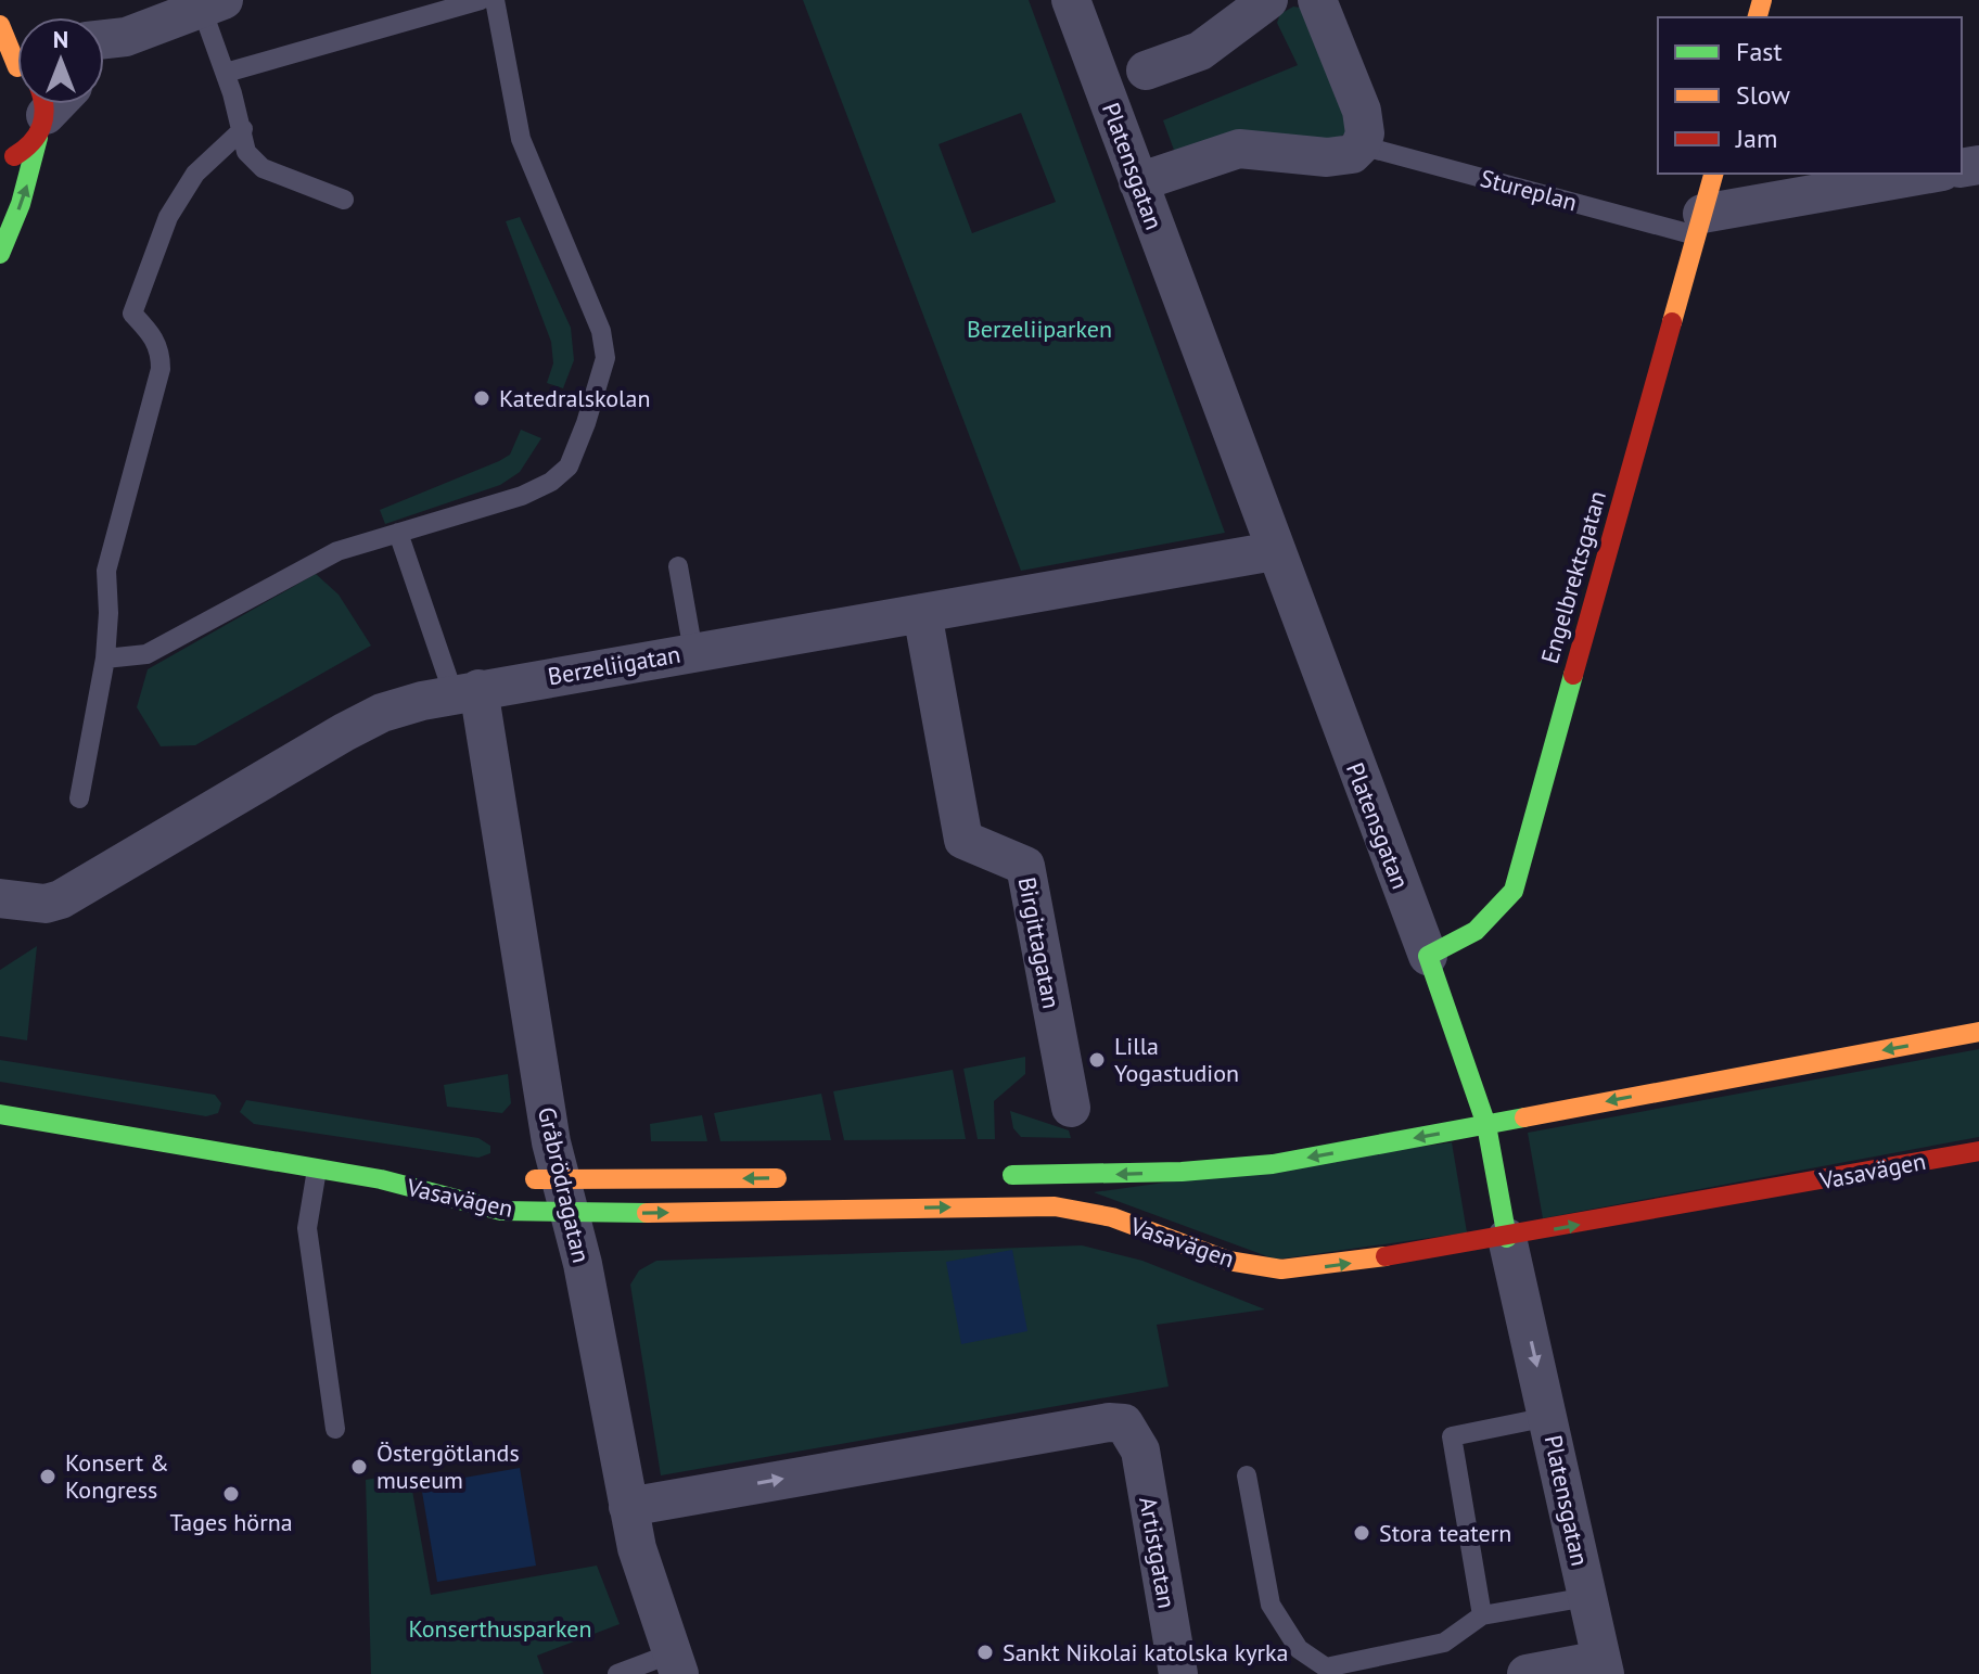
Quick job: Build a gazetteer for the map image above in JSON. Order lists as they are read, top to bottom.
{
  "streets": {
    "main road": ["Platensgatan", "Engelbrektsgatan", "Vasavägen"],
    "street": [
      "Berzeliigatan",
      "Birgittagatan",
      "Gråbrödragatan",
      "Artistgatan"
    ],
    "lane": ["Stureplan"]
  },
  "crossings": [
    ["Platensgatan", "Engelbrektsgatan"],
    ["Platensgatan", "Berzeliigatan"],
    ["Platensgatan", "Vasavägen"],
    ["Stureplan", "Engelbrektsgatan"],
    ["Berzeliigatan", "Birgittagatan"],
    ["Berzeliigatan", "Gråbrödragatan"],
    ["Vasavägen", "Gråbrödragatan"],
    ["Gråbrödragatan", "Artistgatan"]
  ],
  "parks": ["Berzeliiparken", "Konserthusparken"],
  "places": [
    "Katedralskolan",
    "Lilla Yogastudion",
    "Östergötlands museum",
    "Konsert & Kongress",
    "Tages hörna",
    "Stora teatern",
    "Sankt Nikolai katolska kyrka"
  ],
  "legend": ["Fast", "Slow", "Jam"],
  "north": "top"
}
